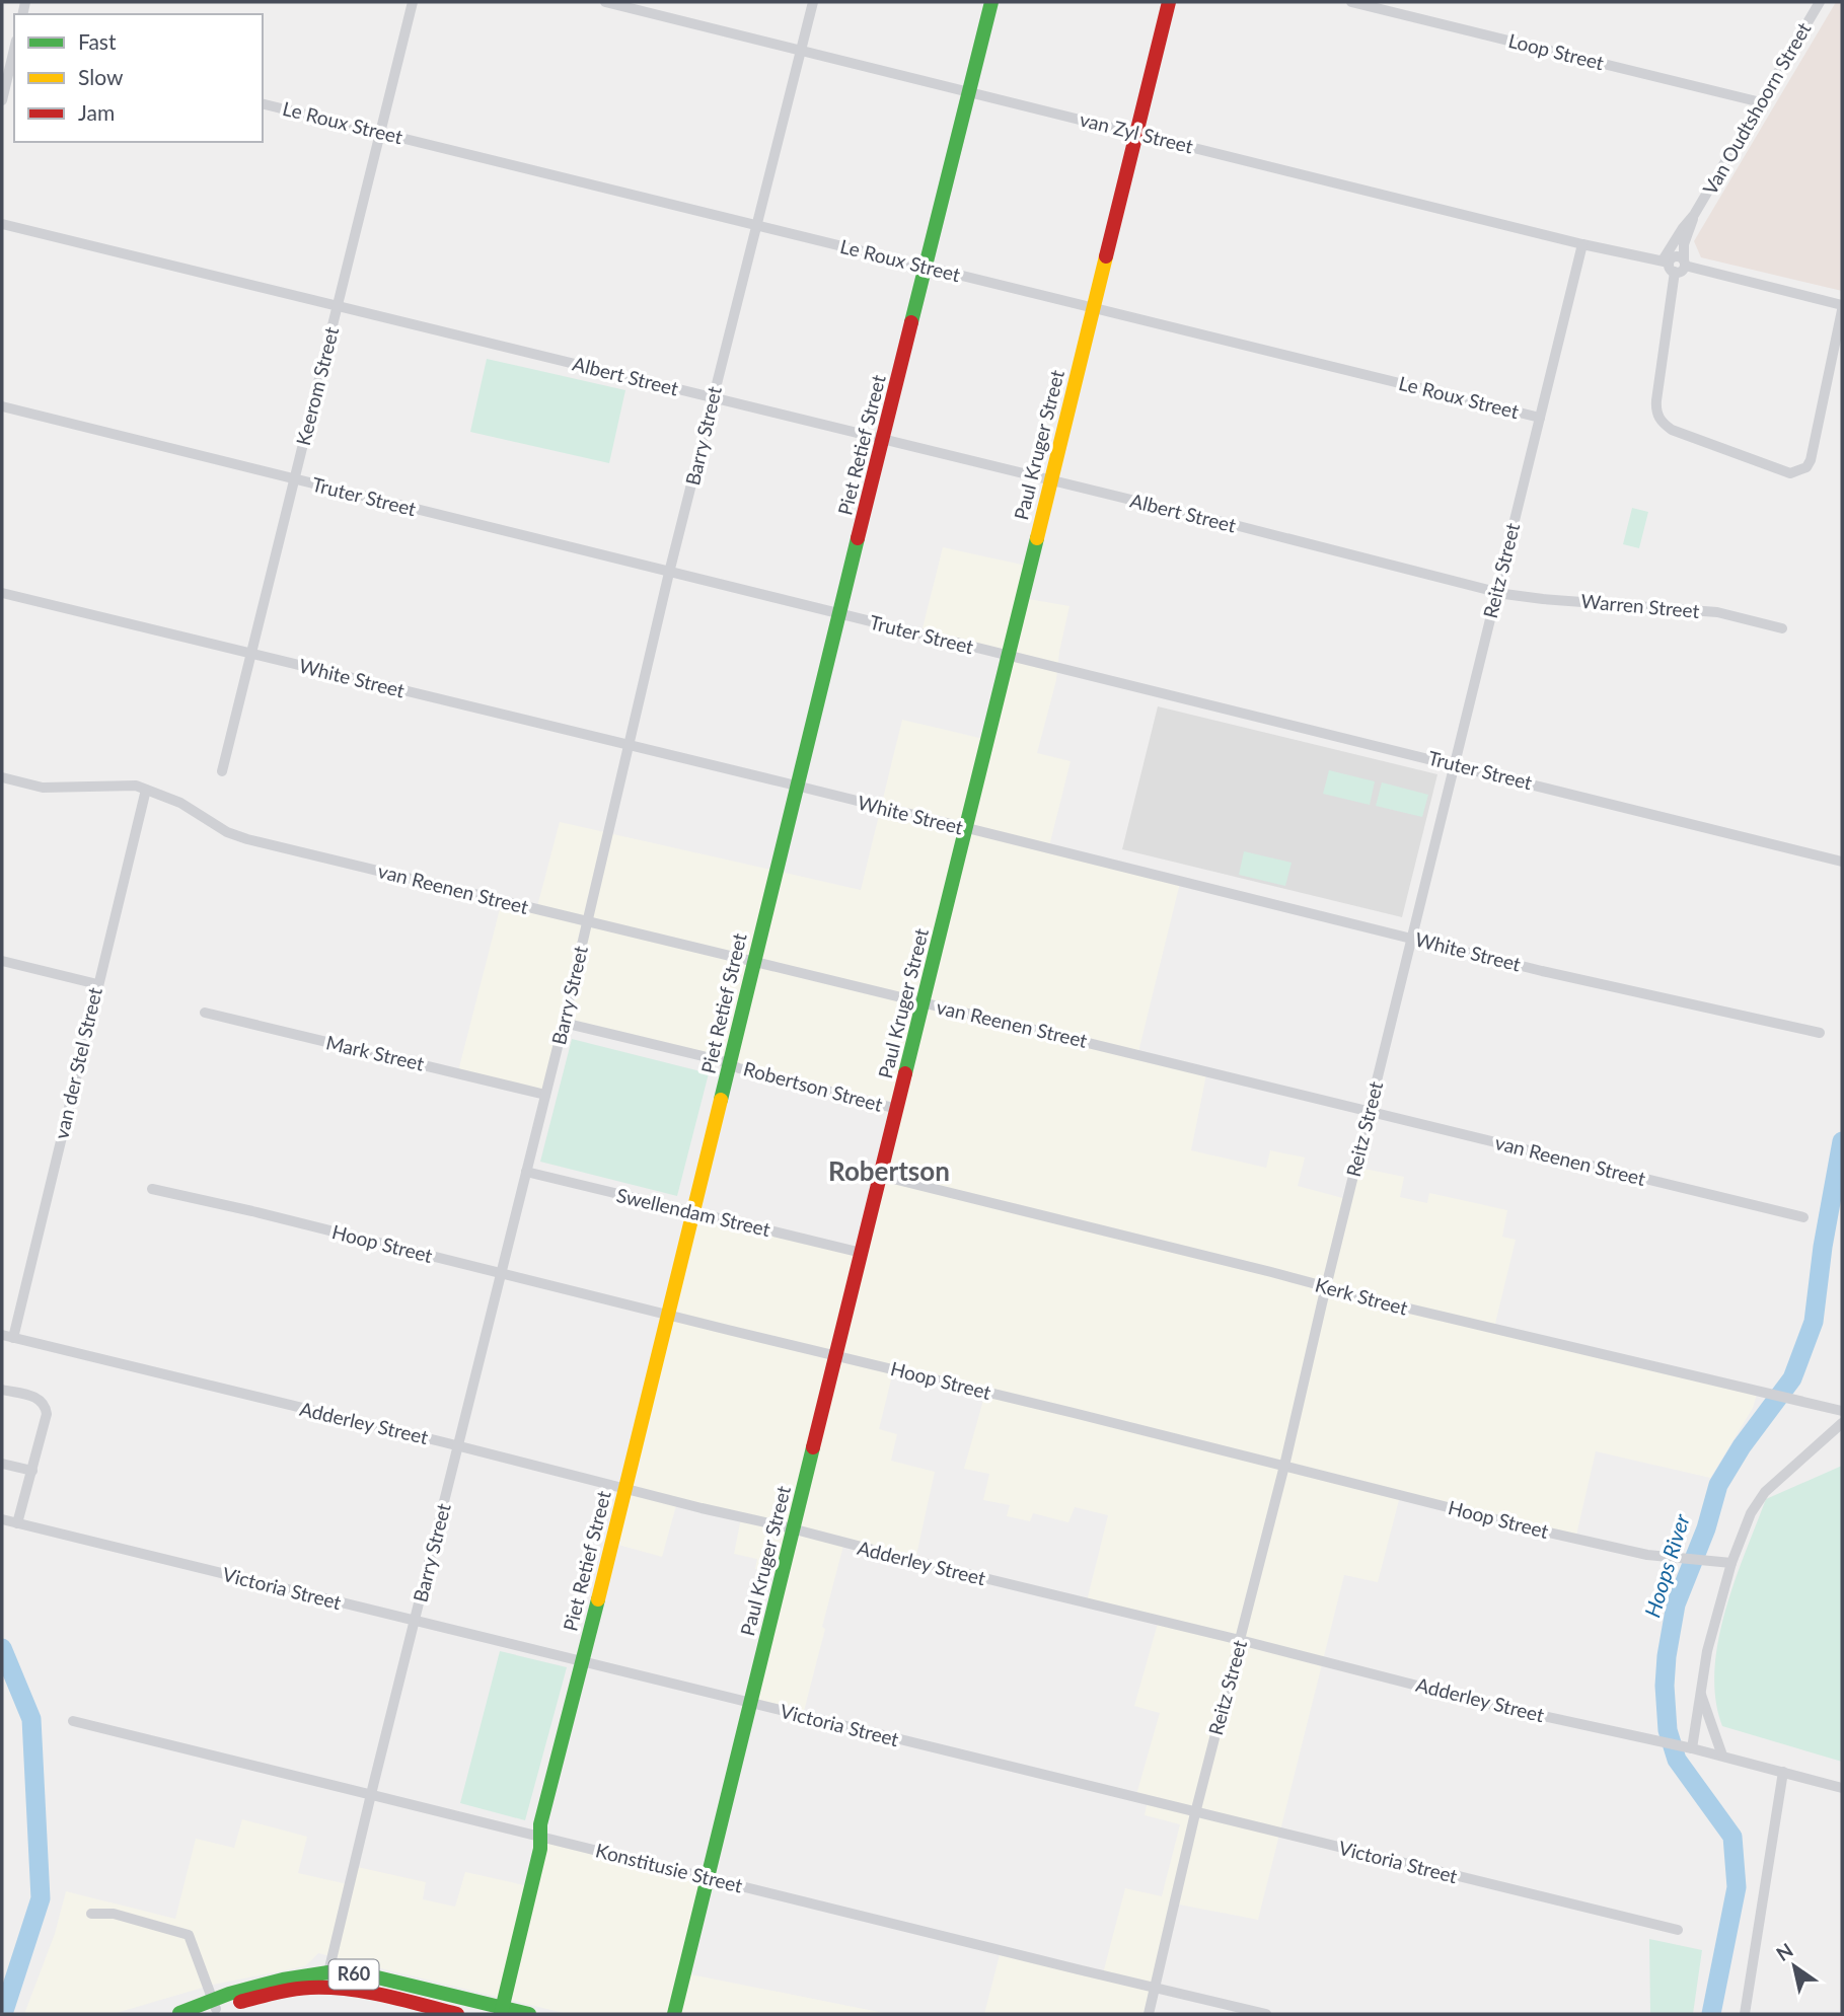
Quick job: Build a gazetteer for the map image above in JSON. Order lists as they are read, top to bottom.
{
  "streets": {
    "street": [
      "Loop Street",
      "Van Oudtshoorn Street",
      "Le Roux Street",
      "van Zyl Street",
      "Albert Street",
      "Keerom Street",
      "Barry Street",
      "Piet Retief Street",
      "Paul Kruger Street",
      "Truter Street",
      "Reitz Street",
      "Warren Street",
      "White Street",
      "van Reenen Street",
      "Mark Street",
      "van der Stel Street",
      "Robertson Street",
      "Swellendam Street",
      "Hoop Street",
      "Kerk Street",
      "Adderley Street",
      "Victoria Street",
      "Konstitusie Street",
      "R60"
    ]
  },
  "crossings": [
    ["Loop Street", "Van Oudtshoorn Street"],
    ["Van Oudtshoorn Street", "van Zyl Street"],
    ["Le Roux Street", "Keerom Street"],
    ["Le Roux Street", "Barry Street"],
    ["Le Roux Street", "Piet Retief Street"],
    ["Le Roux Street", "Paul Kruger Street"],
    ["Le Roux Street", "Reitz Street"],
    ["van Zyl Street", "Barry Street"],
    ["van Zyl Street", "Piet Retief Street"],
    ["van Zyl Street", "Paul Kruger Street"],
    ["van Zyl Street", "Reitz Street"],
    ["Albert Street", "Keerom Street"],
    ["Albert Street", "Barry Street"],
    ["Albert Street", "Piet Retief Street"],
    ["Albert Street", "Paul Kruger Street"],
    ["Albert Street", "Reitz Street"],
    ["Albert Street", "Warren Street"],
    ["Keerom Street", "Truter Street"],
    ["Keerom Street", "White Street"],
    ["Barry Street", "Truter Street"],
    ["Barry Street", "White Street"],
    ["Barry Street", "van Reenen Street"],
    ["Barry Street", "Mark Street"],
    ["Barry Street", "Robertson Street"],
    ["Barry Street", "Swellendam Street"],
    ["Barry Street", "Hoop Street"],
    ["Barry Street", "Adderley Street"],
    ["Barry Street", "Victoria Street"],
    ["Barry Street", "Konstitusie Street"],
    ["Barry Street", "R60"],
    ["Piet Retief Street", "Truter Street"],
    ["Piet Retief Street", "White Street"],
    ["Piet Retief Street", "van Reenen Street"],
    ["Piet Retief Street", "Robertson Street"],
    ["Piet Retief Street", "Swellendam Street"],
    ["Piet Retief Street", "Hoop Street"],
    ["Piet Retief Street", "Adderley Street"],
    ["Piet Retief Street", "Victoria Street"],
    ["Piet Retief Street", "Konstitusie Street"],
    ["Piet Retief Street", "R60"],
    ["Paul Kruger Street", "Truter Street"],
    ["Paul Kruger Street", "White Street"],
    ["Paul Kruger Street", "van Reenen Street"],
    ["Paul Kruger Street", "Robertson Street"],
    ["Paul Kruger Street", "Swellendam Street"],
    ["Paul Kruger Street", "Hoop Street"],
    ["Paul Kruger Street", "Kerk Street"],
    ["Paul Kruger Street", "Adderley Street"],
    ["Paul Kruger Street", "Victoria Street"],
    ["Paul Kruger Street", "Konstitusie Street"],
    ["Truter Street", "Reitz Street"],
    ["Reitz Street", "Warren Street"],
    ["Reitz Street", "White Street"],
    ["Reitz Street", "van Reenen Street"],
    ["Reitz Street", "Hoop Street"],
    ["Reitz Street", "Kerk Street"],
    ["Reitz Street", "Adderley Street"],
    ["Reitz Street", "Victoria Street"],
    ["Reitz Street", "Konstitusie Street"],
    ["van Reenen Street", "van der Stel Street"],
    ["van der Stel Street", "Adderley Street"]
  ],
  "districts": ["Robertson"],
  "water": ["Hoops River"],
  "legend": ["Fast", "Slow", "Jam"],
  "north": "top left"
}
